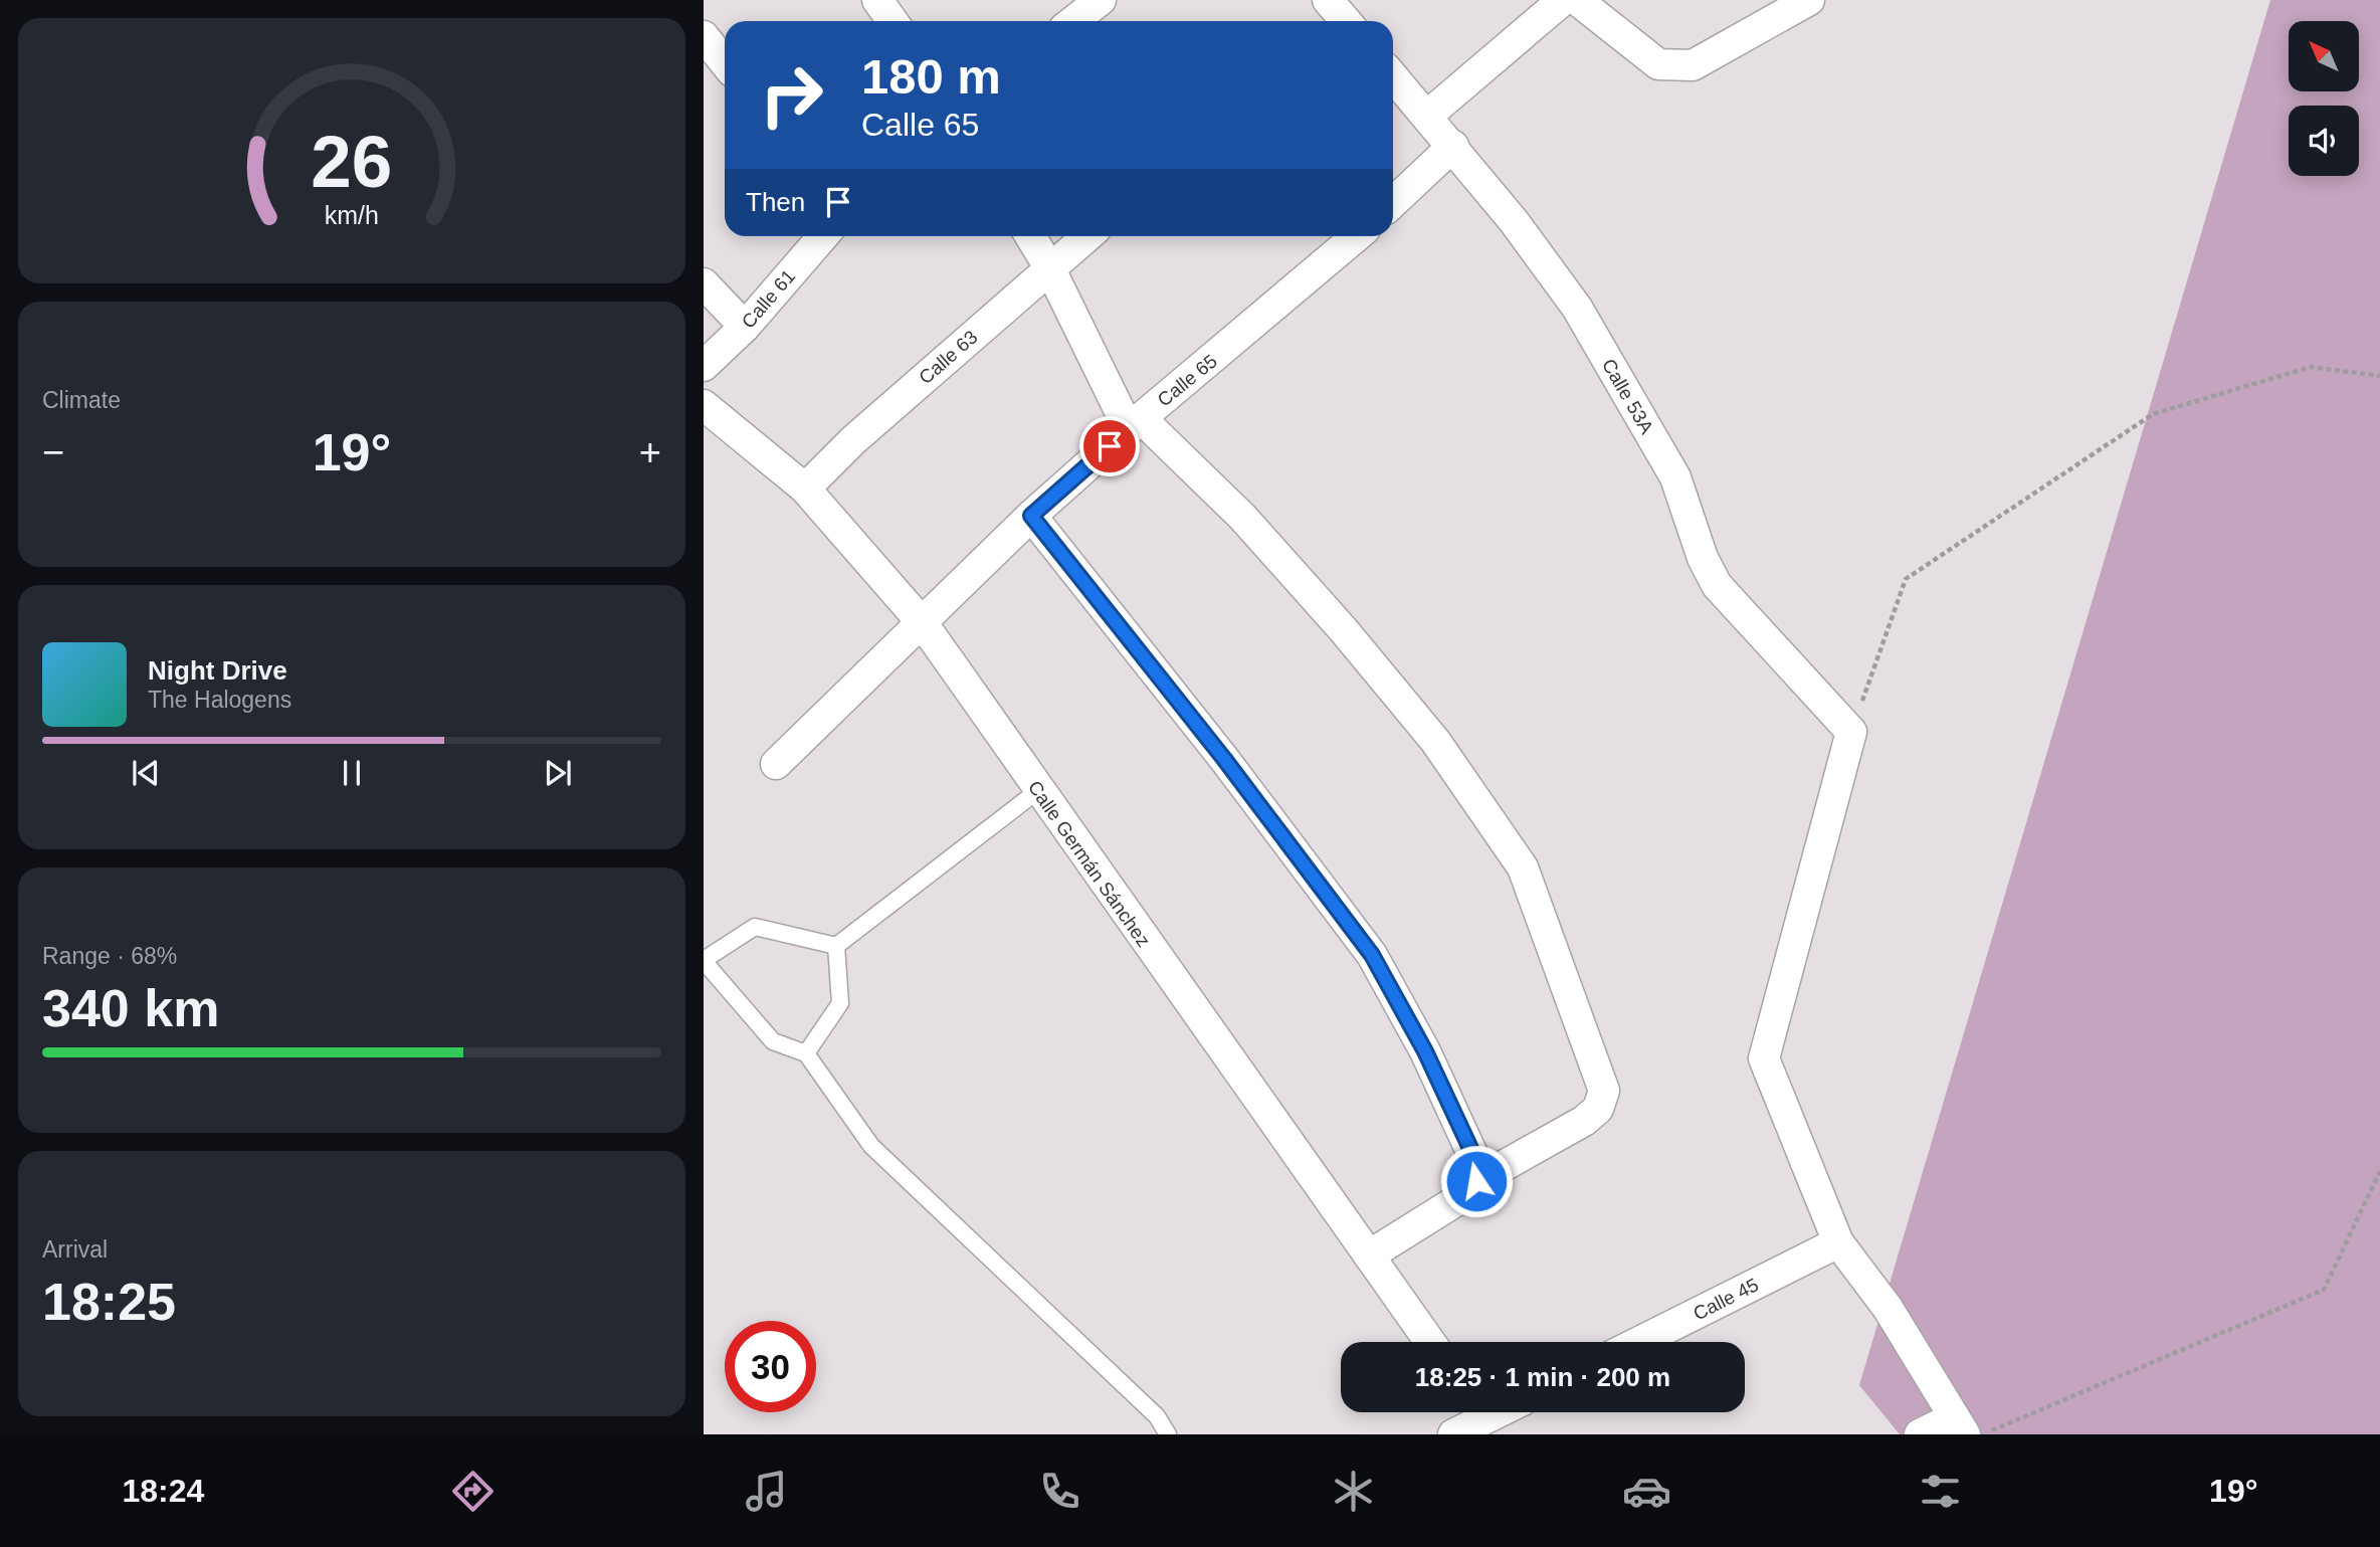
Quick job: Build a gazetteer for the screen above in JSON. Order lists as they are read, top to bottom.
{
  "streets": {
    "street": [
      "Calle 61",
      "Calle 63",
      "Calle 65",
      "Calle 53A",
      "Calle Germán Sánchez",
      "Calle 45"
    ]
  },
  "crossings": [
    ["Calle 63", "Calle Germán Sánchez"],
    ["Calle 65", "Calle Germán Sánchez"]
  ],
  "north": "top left",
  "page": {
    "turn": ["180 m", "Calle 65"],
    "then": "Then",
    "tile": [
      "Climate",
      ["Range · 68%", "340 km"],
      ["Arrival", "18:25"]
    ],
    "heat": ["−", "19°", "+"],
    "song": ["Night Drive", "The Halogens"],
    "limit": "30",
    "trip": "18:25 · 1 min · 200 m",
    "tabs": ["18:24", "19°"],
    "gauge": ["26", "km/h"]
  }
}
